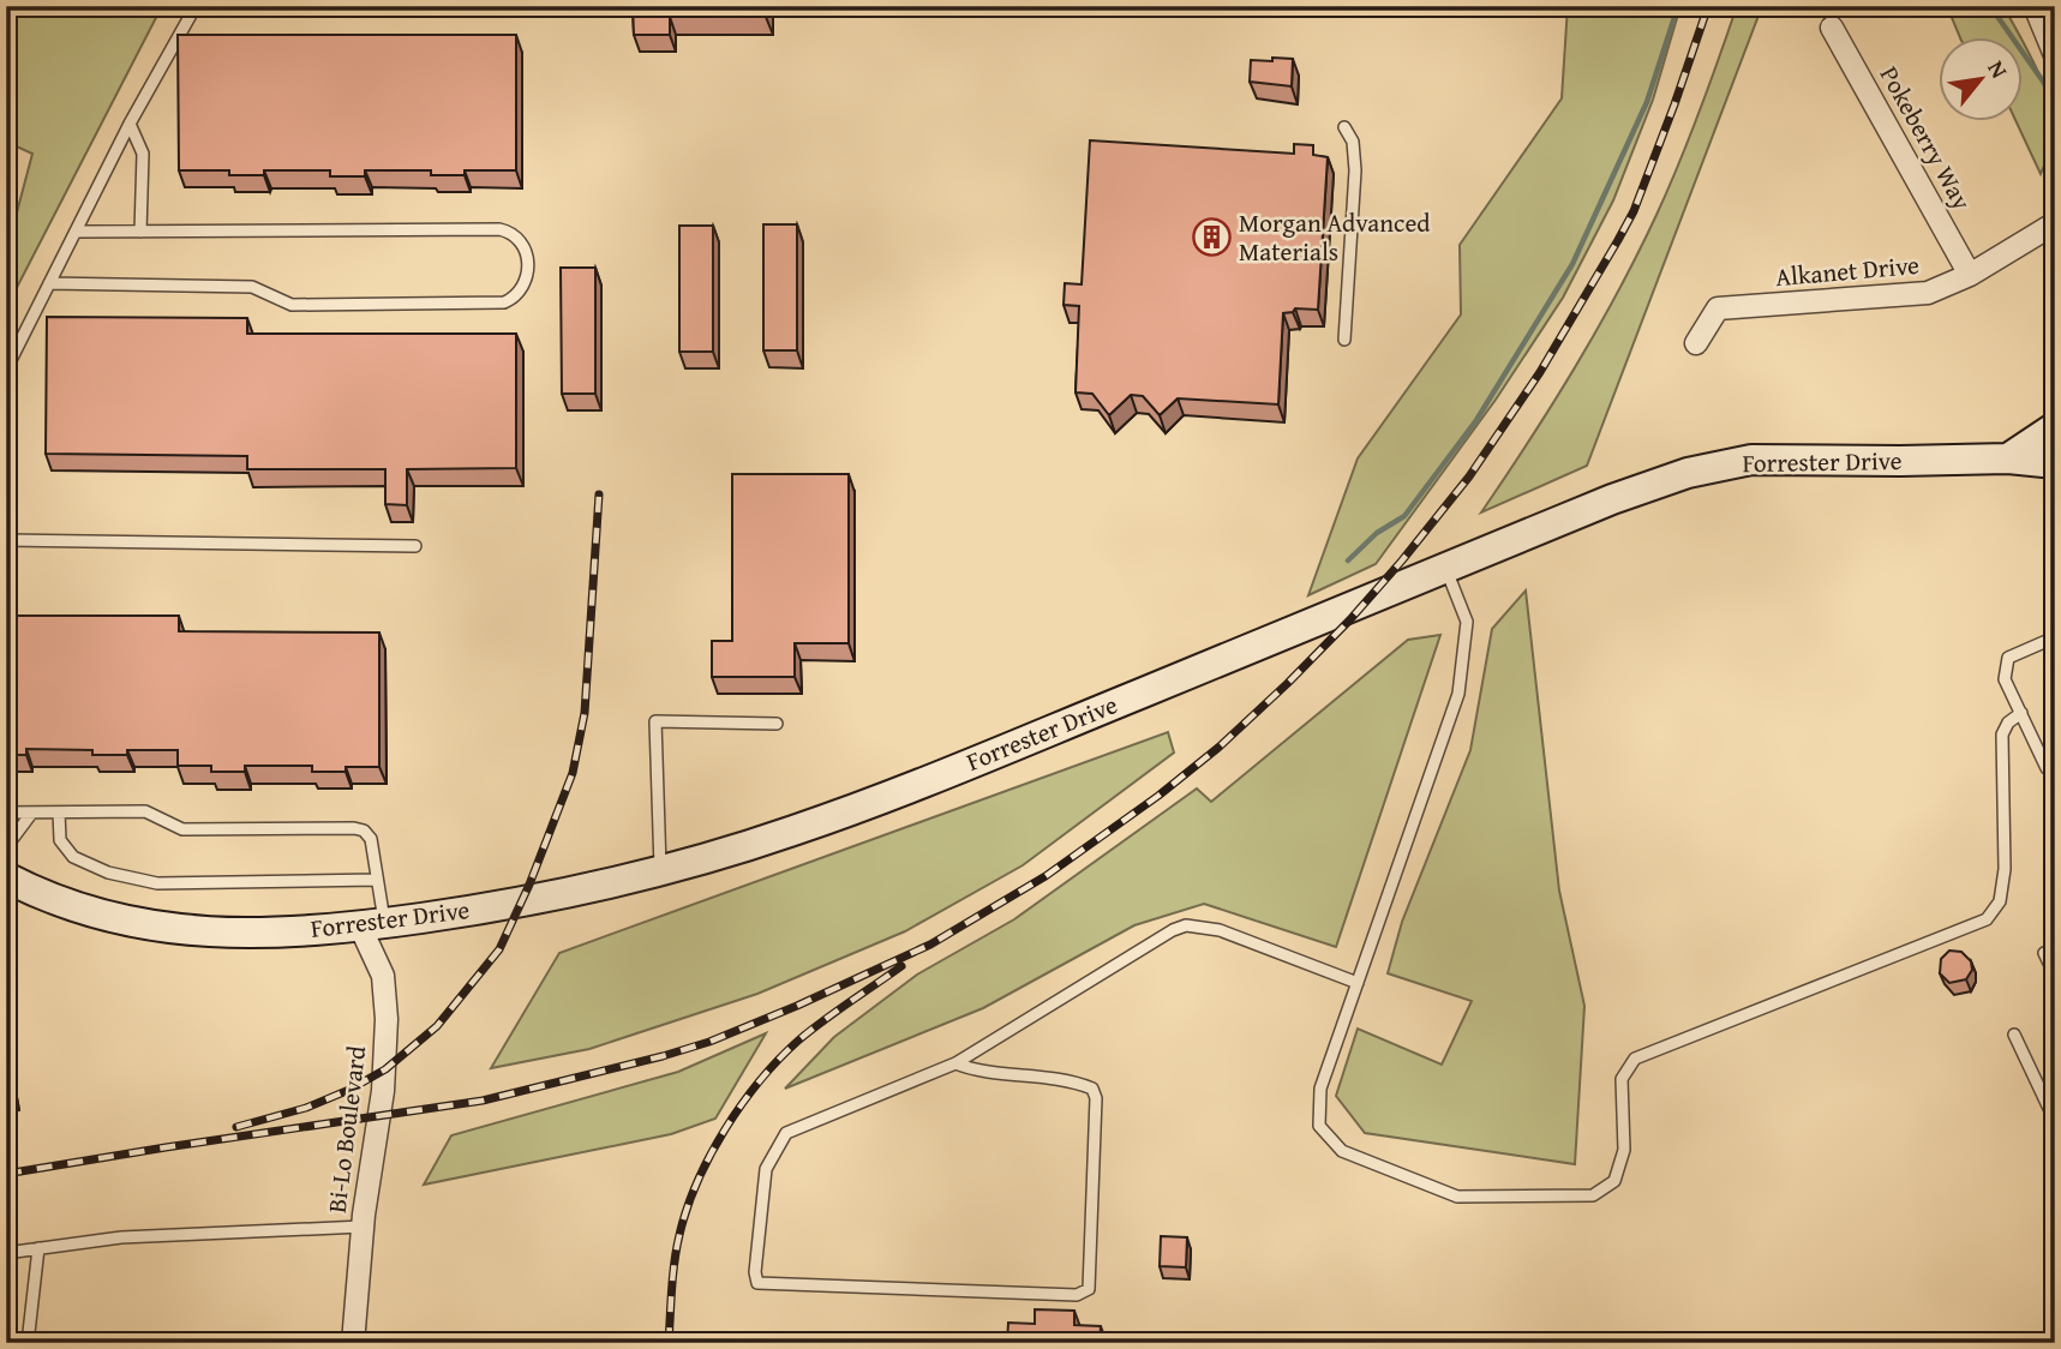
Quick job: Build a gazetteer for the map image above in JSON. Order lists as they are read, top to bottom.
{
  "streets": {
    "street": [
      "Pokeberry Way",
      "Alkanet Drive",
      "Forrester Drive",
      "Bi-Lo Boulevard"
    ]
  },
  "crossings": [
    ["Pokeberry Way", "Alkanet Drive"],
    ["Forrester Drive", "Bi-Lo Boulevard"]
  ],
  "places": {
    "building": ["Morgan Advanced Materials"]
  },
  "north": "top right"
}
